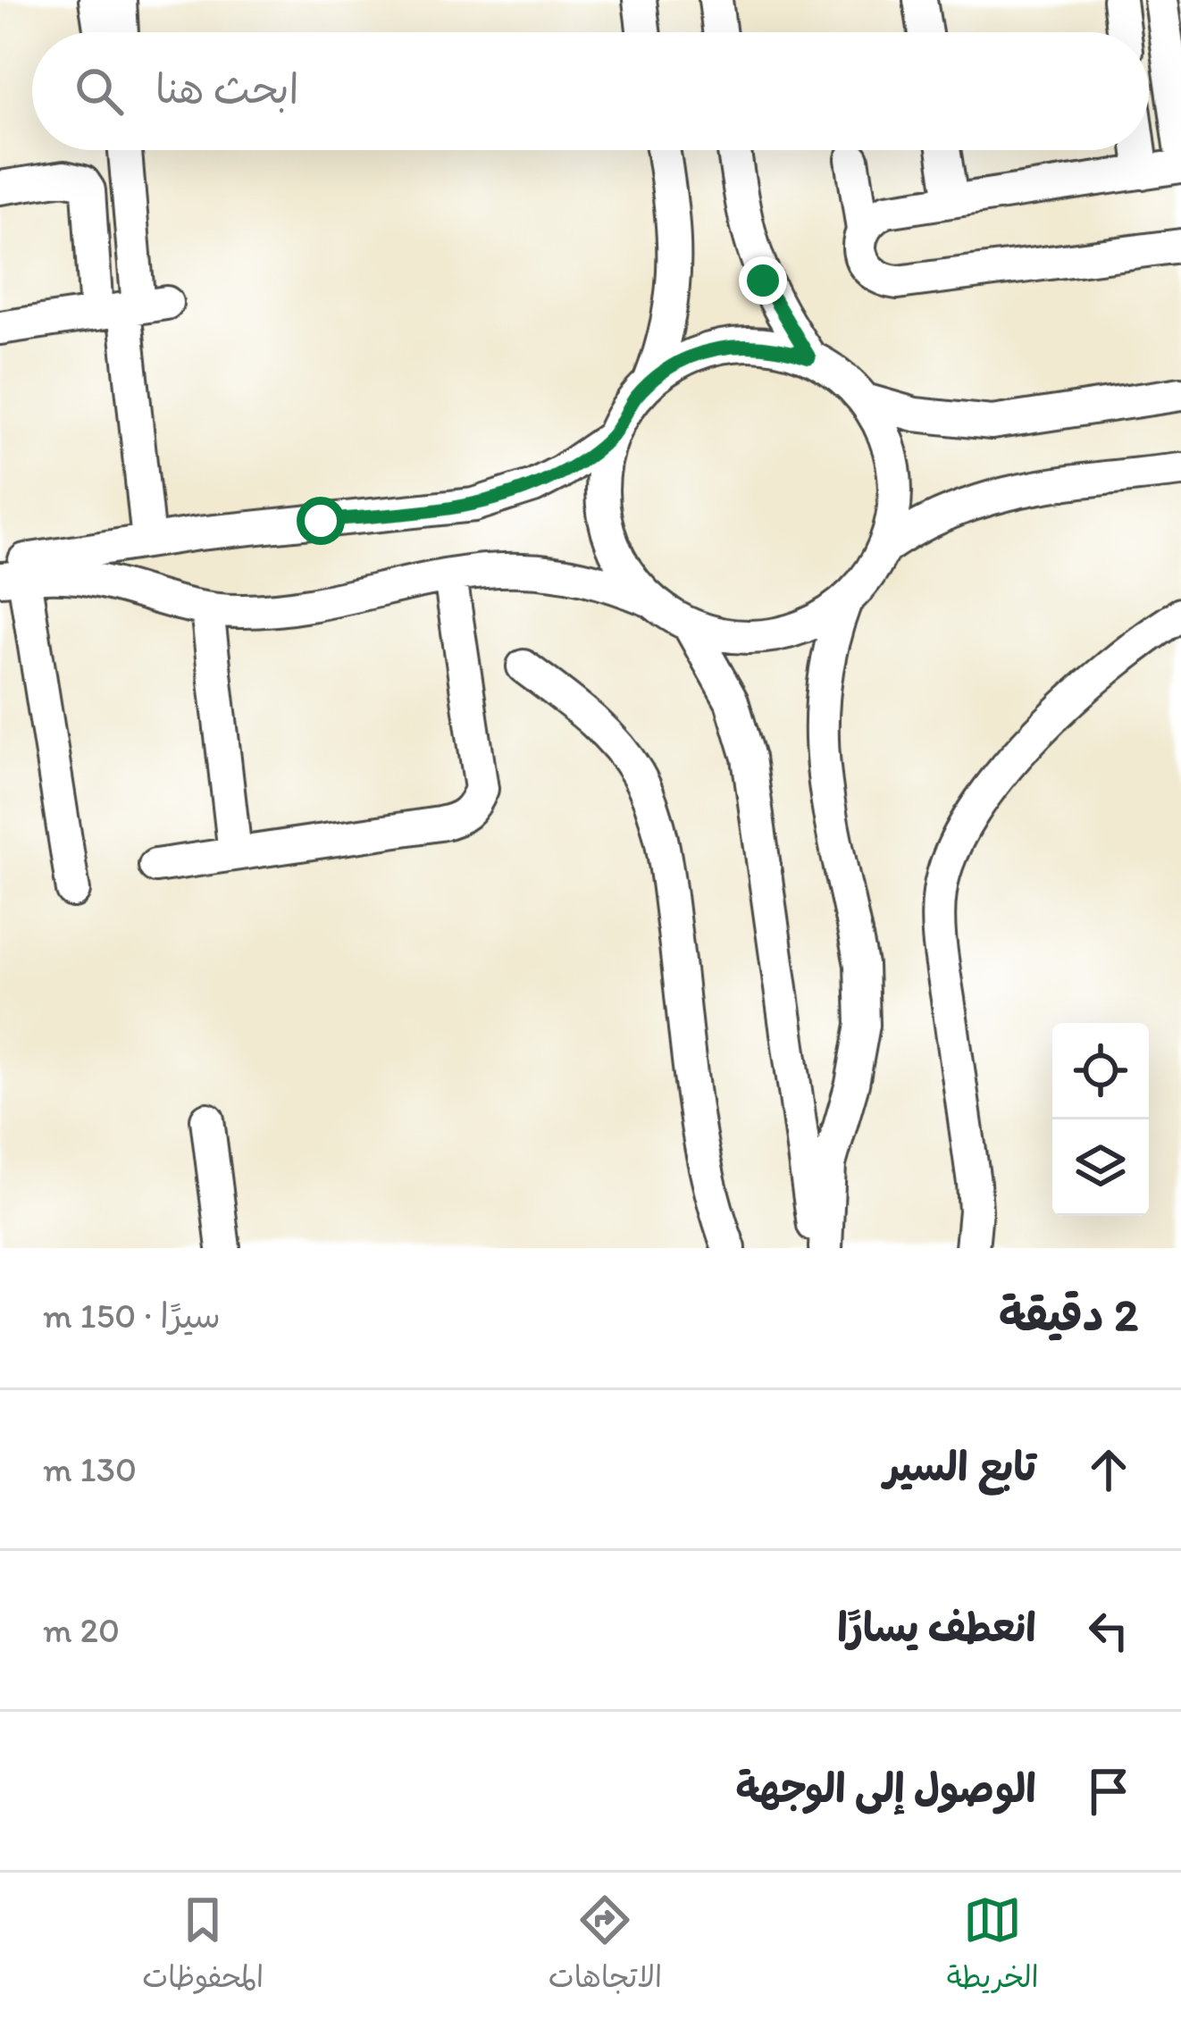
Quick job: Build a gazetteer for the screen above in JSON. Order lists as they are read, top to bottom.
{
  "page": {
    "search": "ابحث هنا",
    "heading": ["2 دقيقة", "سيرًا · 150 m"],
    "list": [
      ["تابع السير", "130 m"],
      ["انعطف يسارًا", "20 m"],
      "الوصول إلى الوجهة"
    ],
    "nav": ["الخريطة", "الاتجاهات", "المحفوظات"]
  }
}
